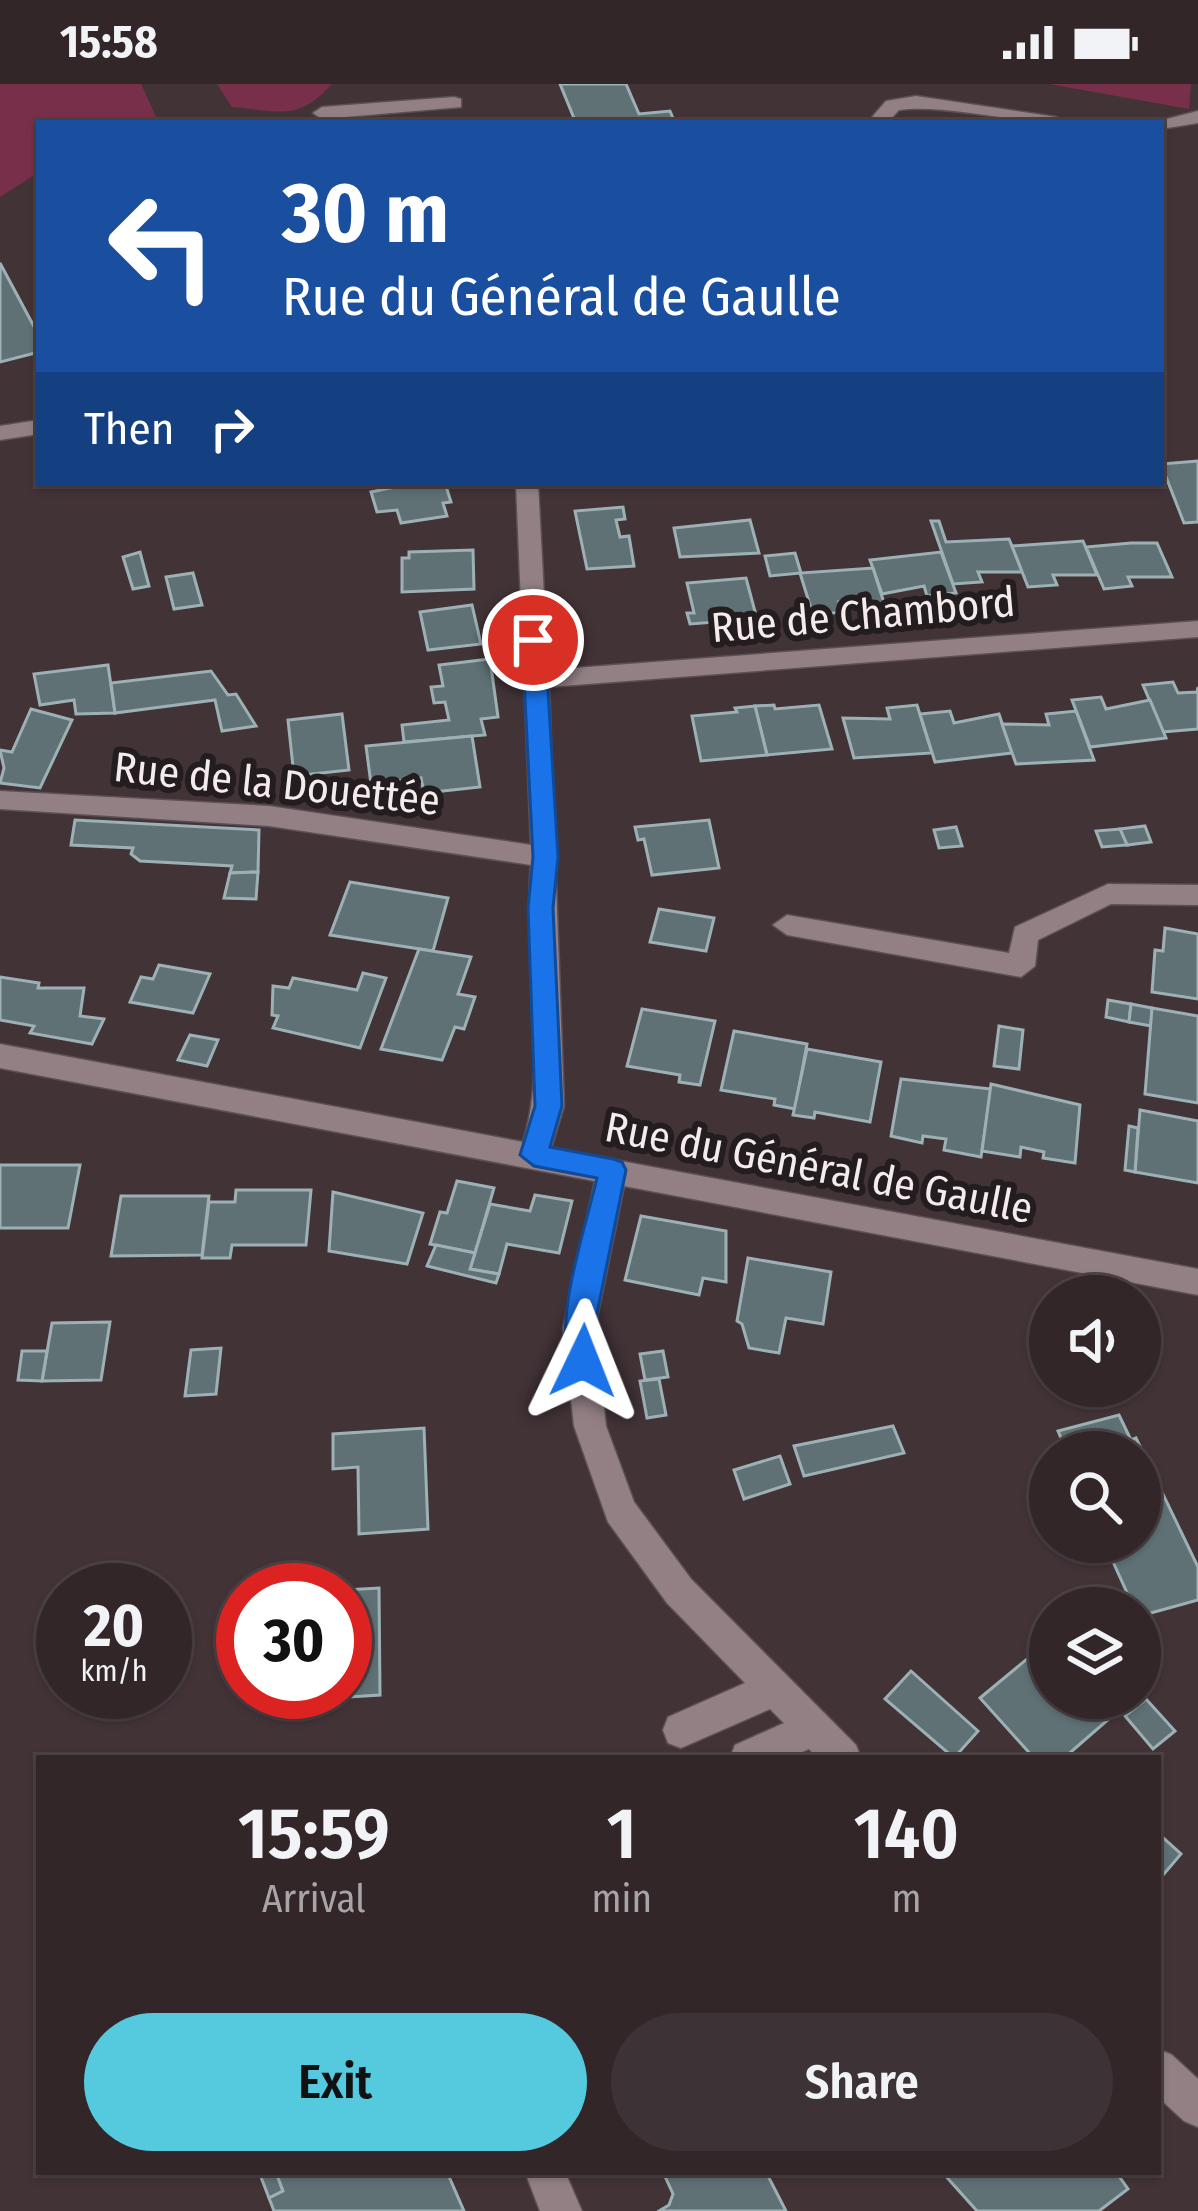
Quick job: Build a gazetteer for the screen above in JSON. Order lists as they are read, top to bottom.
{
  "streets": {
    "street": ["Rue de Chambord", "Rue de la Douettée", "Rue du Général de Gaulle"]
  },
  "page": {
    "status": "15:58",
    "turn": ["30 m", "Rue du Général de Gaulle"],
    "then": "Then",
    "speed": "20 km/h",
    "limit": "30",
    "eta": [
      "15:59",
      "Arrival",
      "1",
      "min",
      "140",
      "m"
    ],
    "buttons": ["Exit", "Share"]
  }
}
